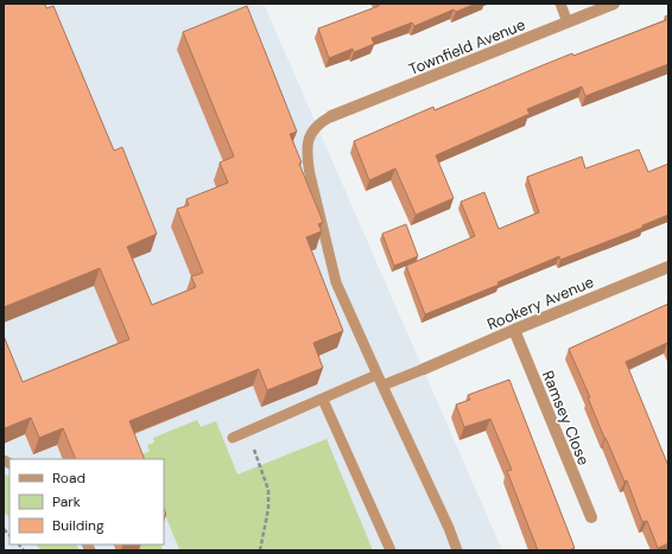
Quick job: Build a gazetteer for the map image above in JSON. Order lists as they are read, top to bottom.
{
  "streets": {
    "street": ["Townfield Avenue", "Rookery Avenue", "Ramsey Close"]
  },
  "crossings": [
    ["Rookery Avenue", "Ramsey Close"]
  ],
  "legend": ["Road", "Park", "Building"]
}
